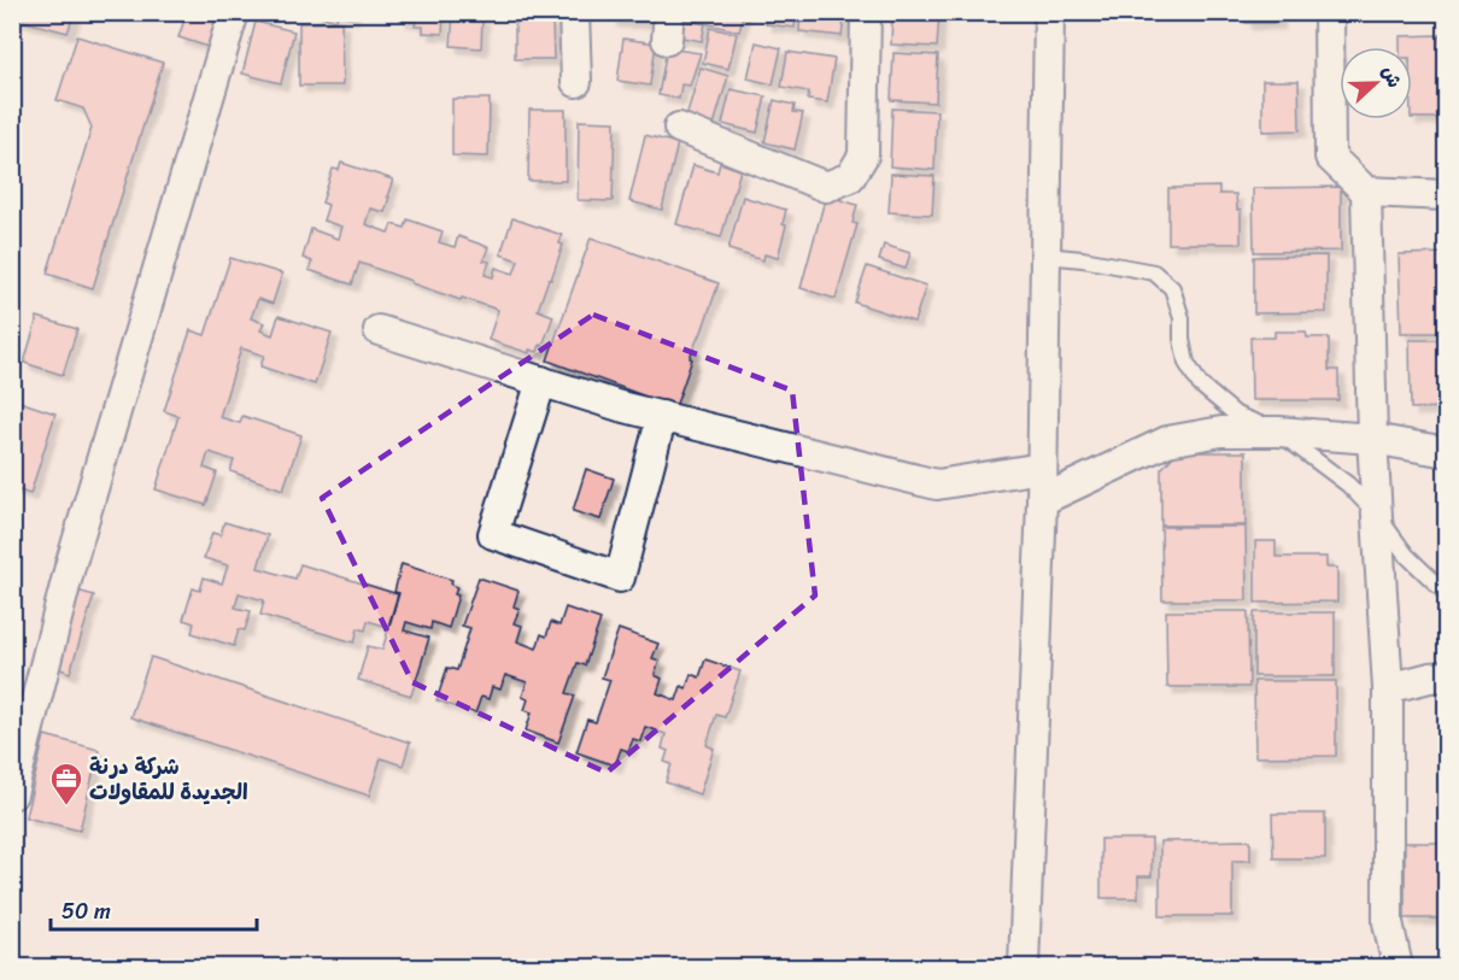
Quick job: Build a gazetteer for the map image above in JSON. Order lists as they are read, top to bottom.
{
  "places": {
    "office": ["شركة درنة الجديدة للمقاولات"]
  },
  "scale_bar": "50 m",
  "north": "right"
}
